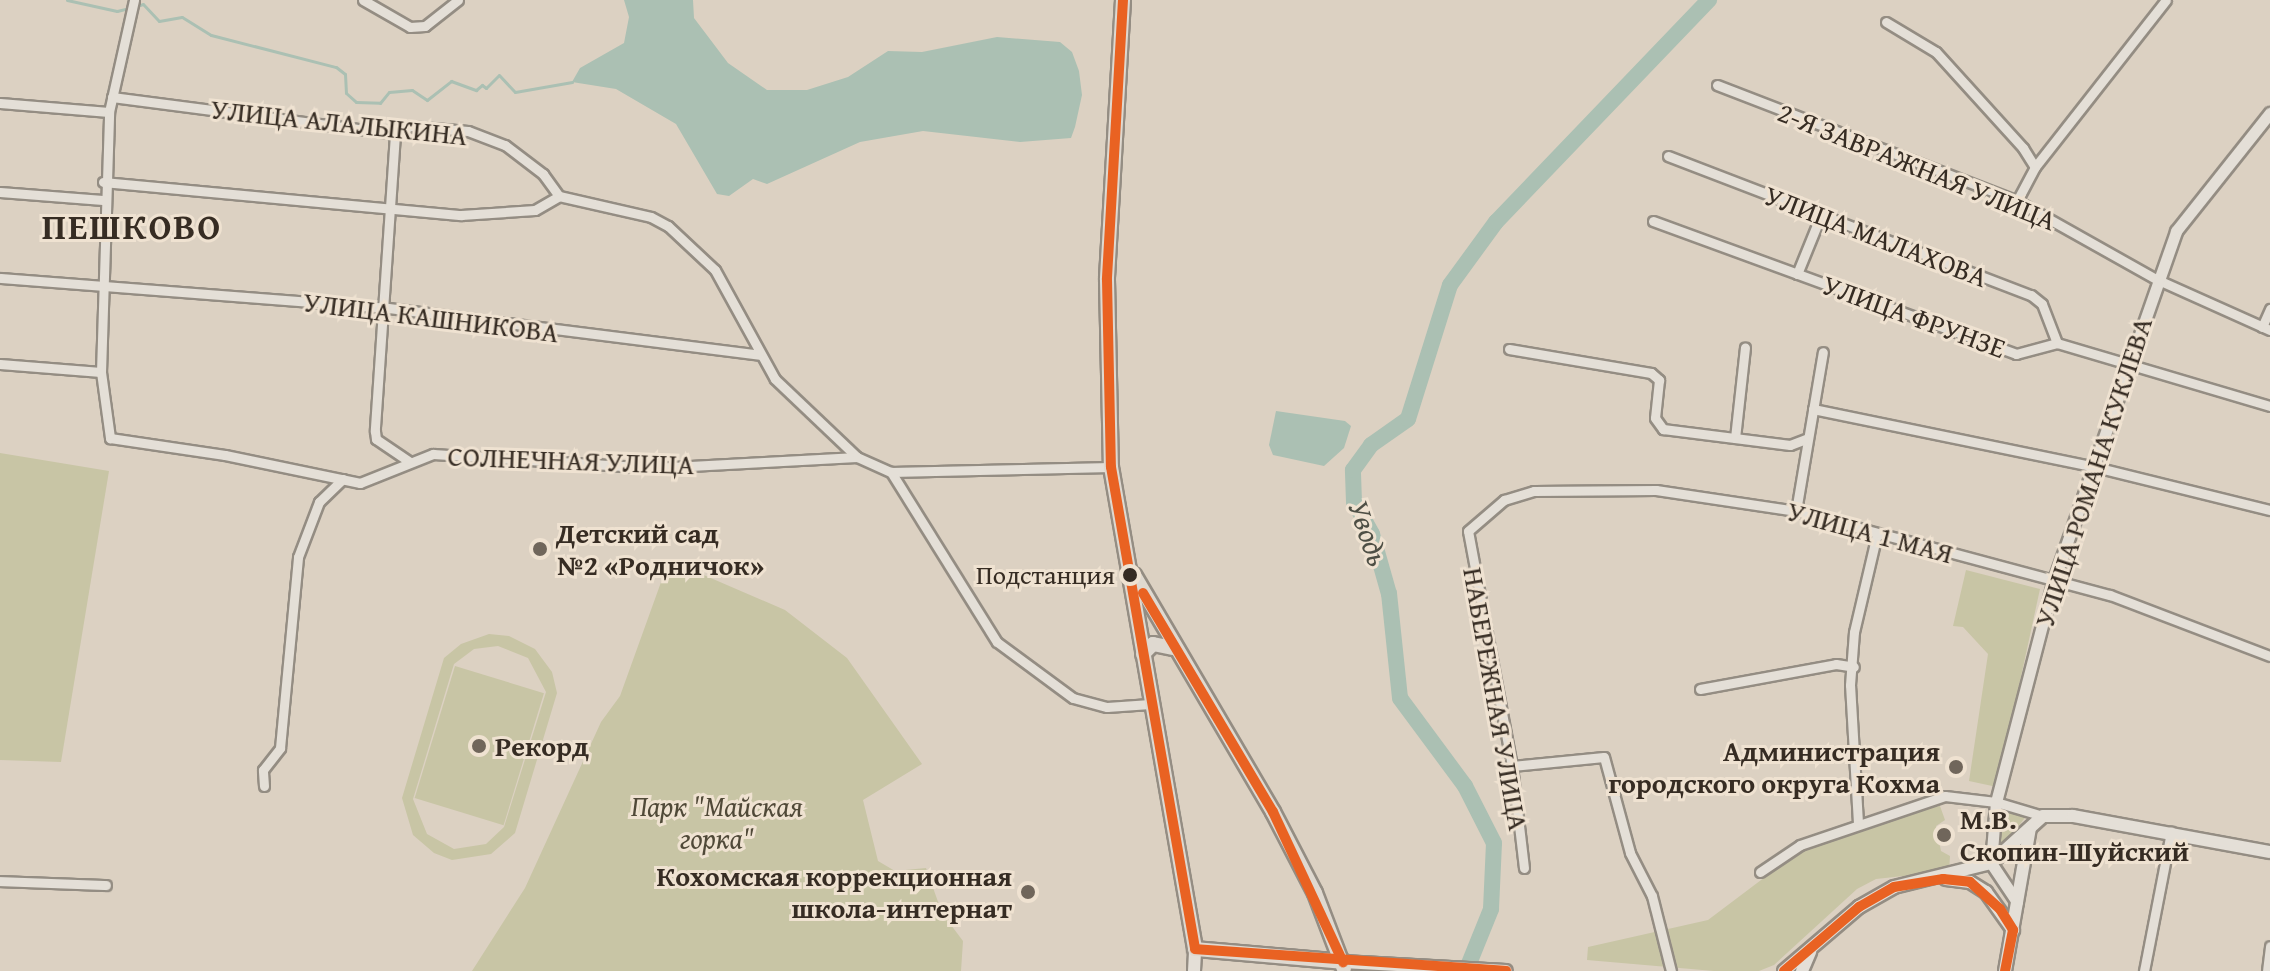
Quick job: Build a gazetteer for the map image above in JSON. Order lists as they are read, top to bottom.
{
  "streets": {
    "street": [
      "УЛИЦА АЛАЛЫКИНА",
      "2-Я ЗАВРАЖНАЯ УЛИЦА",
      "УЛИЦА МАЛАХОВА",
      "УЛИЦА ФРУНЗЕ",
      "УЛИЦА КАШНИКОВА",
      "СОЛНЕЧНАЯ УЛИЦА",
      "УЛИЦА РОМАНА КУКЛЕВА",
      "УЛИЦА 1 МАЯ",
      "НАБЕРЕЖНАЯ УЛИЦА"
    ]
  },
  "crossings": [
    ["2-Я ЗАВРАЖНАЯ УЛИЦА", "УЛИЦА РОМАНА КУКЛЕВА"],
    ["УЛИЦА МАЛАХОВА", "УЛИЦА ФРУНЗЕ"],
    ["УЛИЦА РОМАНА КУКЛЕВА", "УЛИЦА 1 МАЯ"],
    ["УЛИЦА 1 МАЯ", "НАБЕРЕЖНАЯ УЛИЦА"]
  ],
  "districts": ["ПЕШКОВО"],
  "water": ["Уводь"],
  "parks": ["Парк \"Майская горка\""],
  "places": [
    "Детский сад №2 «Родничок»",
    "Подстанция",
    "Рекорд",
    "Администрация городского округа Кохма",
    "М.В. Скопин-Шуйский",
    "Кохомская коррекционная школа-интернат"
  ]
}
